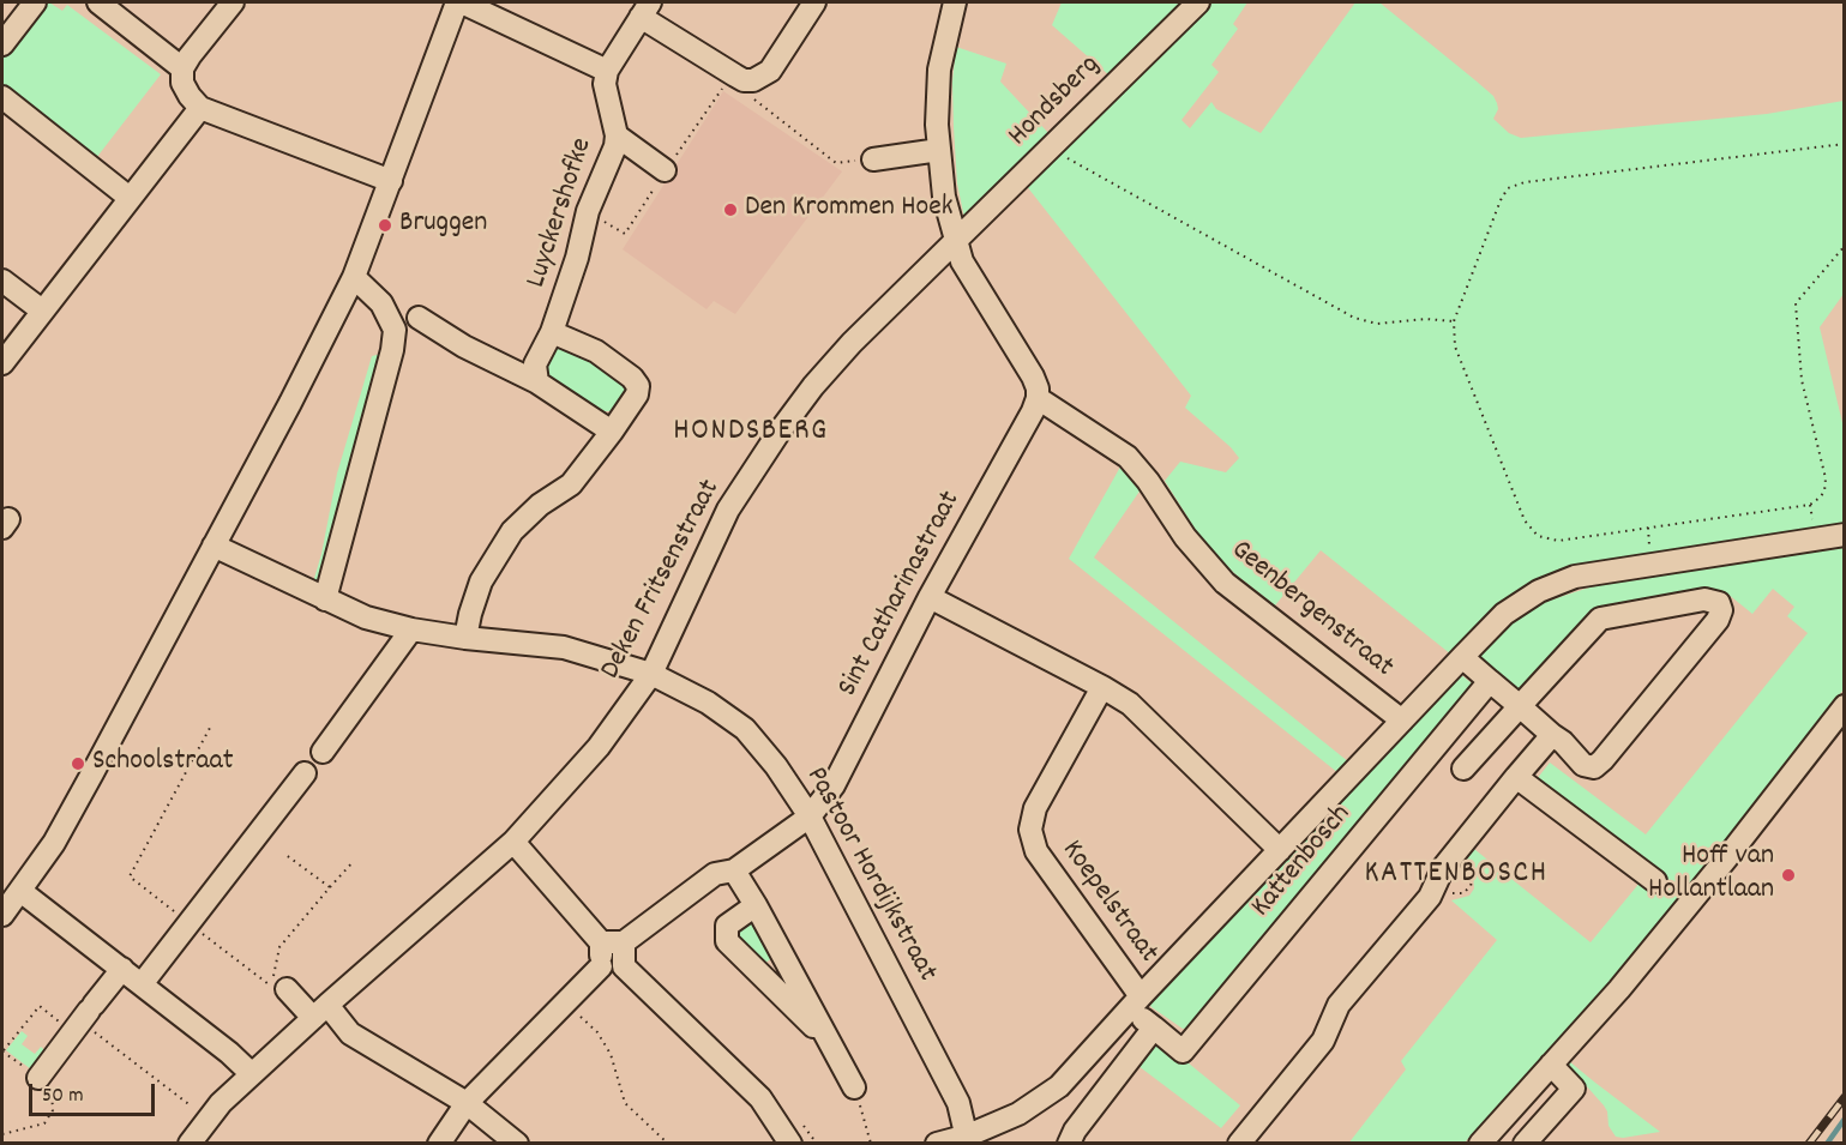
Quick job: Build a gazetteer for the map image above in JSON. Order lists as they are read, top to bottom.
{
  "streets": {
    "street": [
      "Hondsberg",
      "Luyckershofke",
      "Deken Fritsenstraat",
      "Sint Catharinastraat",
      "Geenbergenstraat",
      "Kattenbosch",
      "Pastoor Hordijkstraat",
      "Koepelstraat"
    ]
  },
  "crossings": [
    ["Hondsberg", "Deken Fritsenstraat"],
    ["Luyckershofke", "Pastoor Hordijkstraat"],
    ["Deken Fritsenstraat", "Pastoor Hordijkstraat"],
    ["Sint Catharinastraat", "Geenbergenstraat"],
    ["Sint Catharinastraat", "Pastoor Hordijkstraat"],
    ["Geenbergenstraat", "Kattenbosch"],
    ["Kattenbosch", "Pastoor Hordijkstraat"],
    ["Kattenbosch", "Koepelstraat"]
  ],
  "districts": ["HONDSBERG", "KATTENBOSCH"],
  "places": [
    "Den Krommen Hoek",
    "Bruggen",
    "Schoolstraat",
    "Hoff van Hollantlaan"
  ],
  "scale_bar": "50 m"
}
